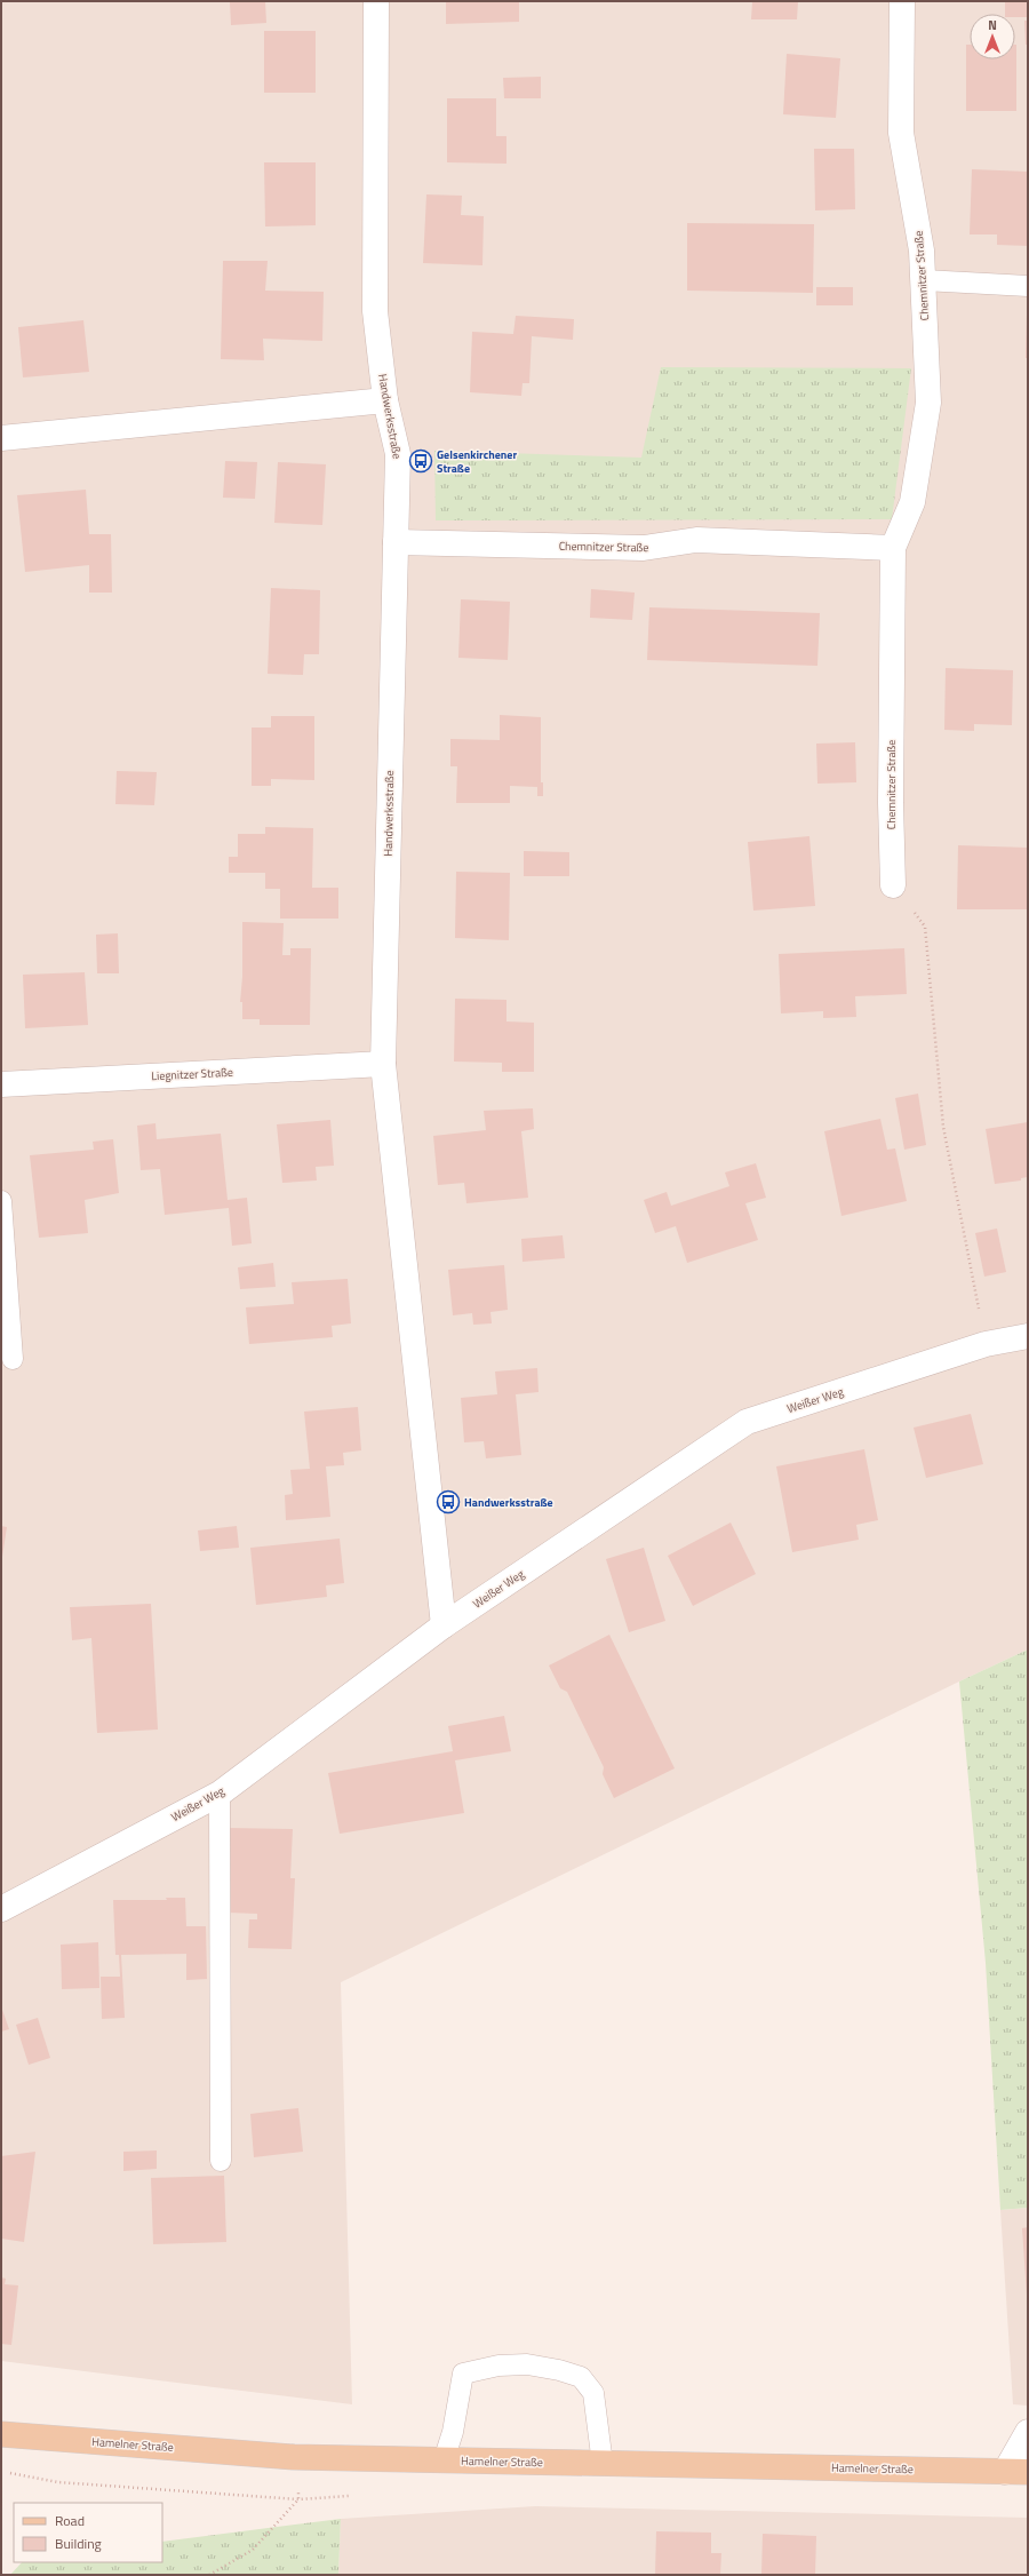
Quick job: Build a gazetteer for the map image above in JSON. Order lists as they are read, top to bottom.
{
  "streets": {
    "main road": ["Hamelner Straße"],
    "street": [
      "Chemnitzer Straße",
      "Handwerksstraße",
      "Liegnitzer Straße",
      "Weißer Weg"
    ]
  },
  "crossings": [
    ["Chemnitzer Straße", "Handwerksstraße"],
    ["Handwerksstraße", "Liegnitzer Straße"],
    ["Handwerksstraße", "Weißer Weg"]
  ],
  "places": {
    "bus stop": ["Gelsenkirchener Straße", "Handwerksstraße"]
  },
  "legend": ["Road", "Building"],
  "north": "top"
}
